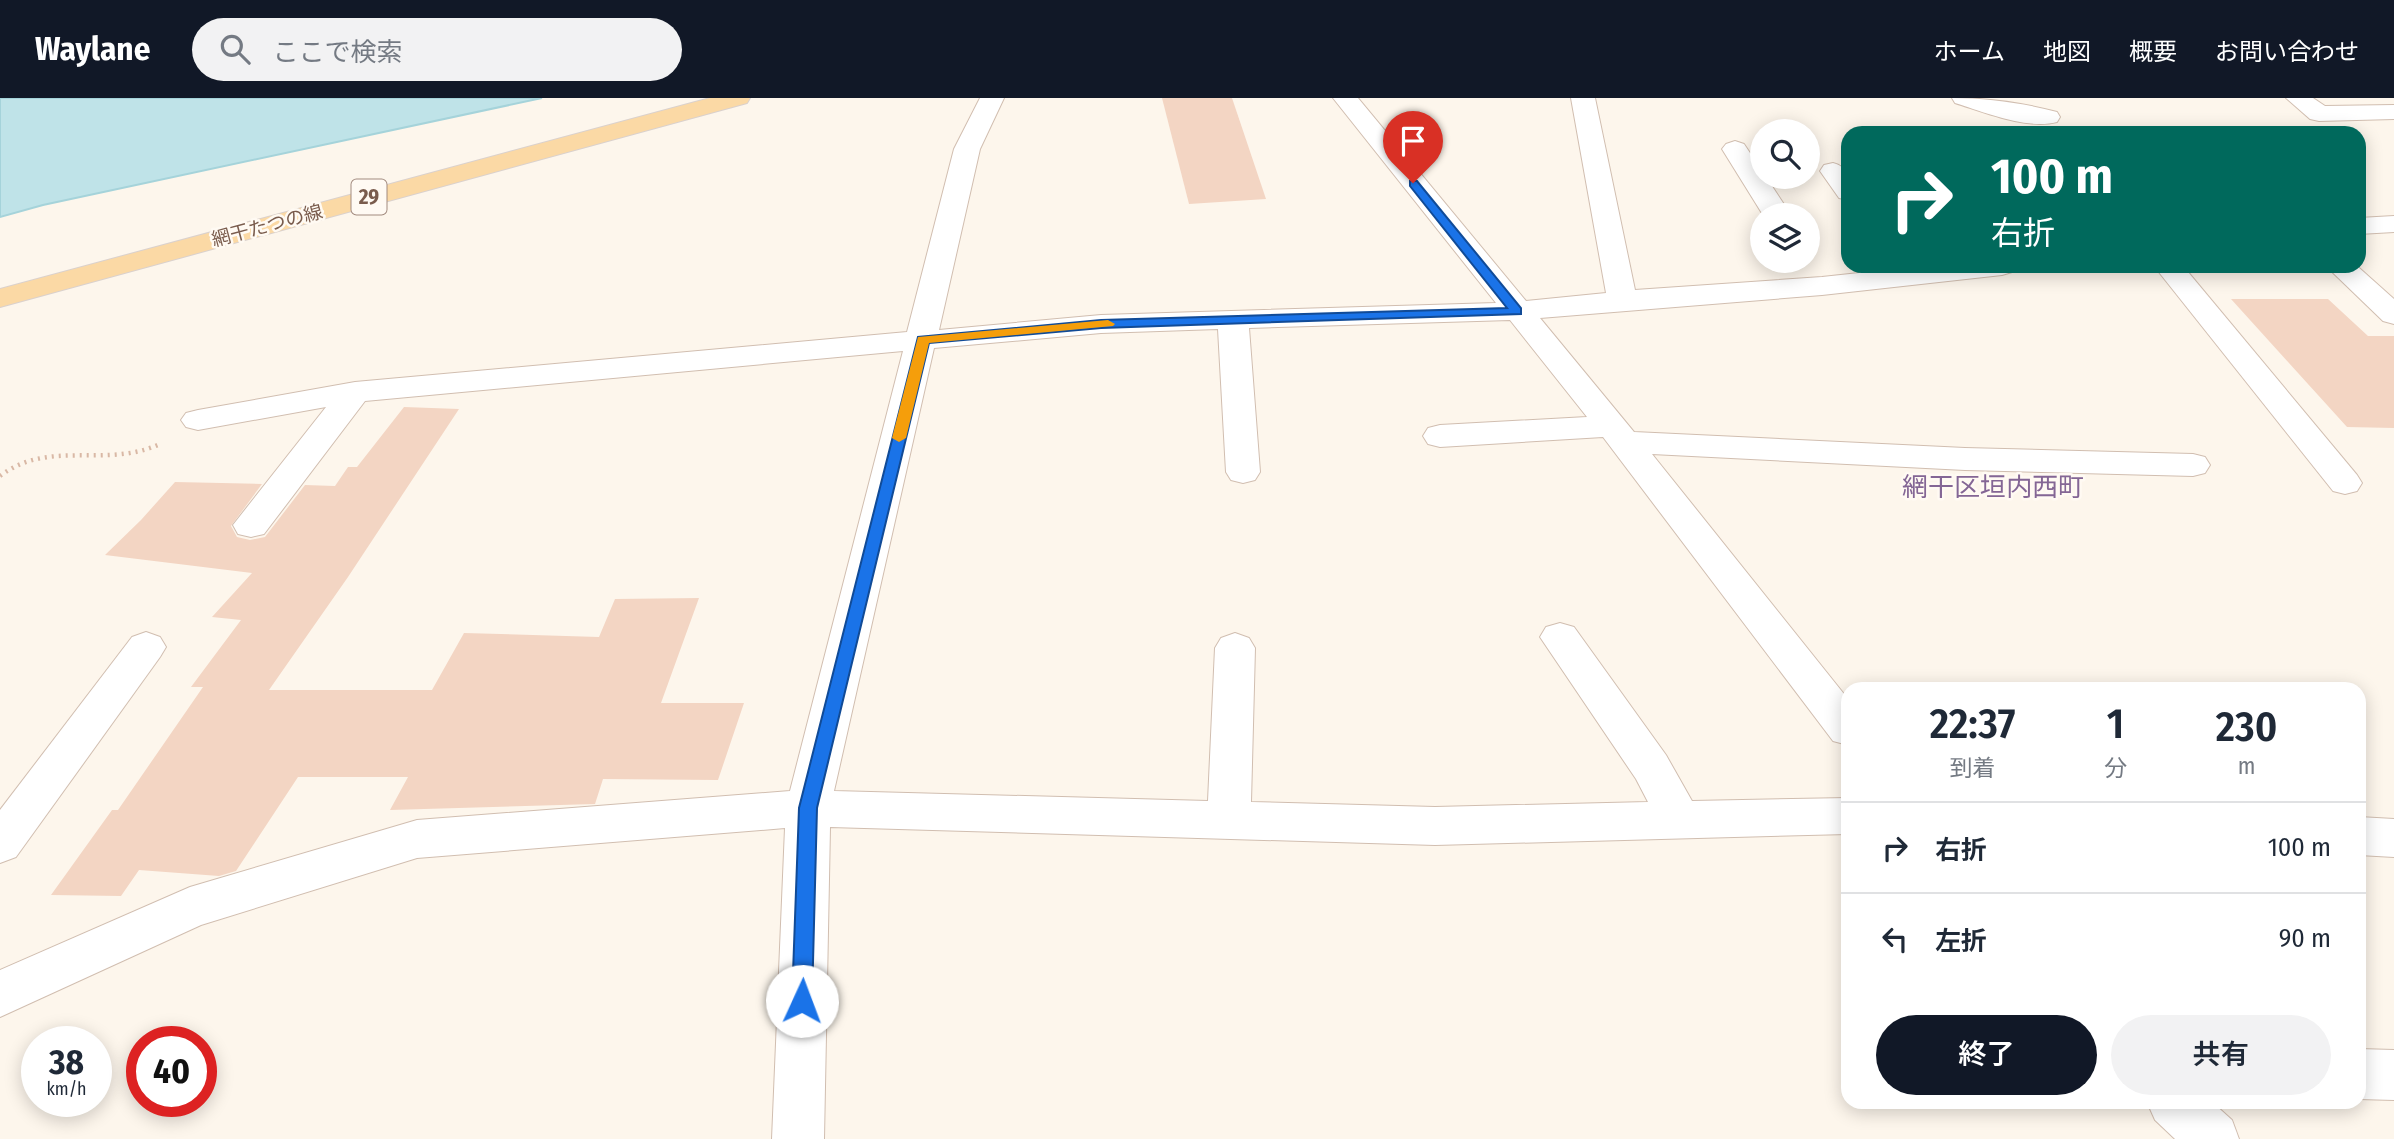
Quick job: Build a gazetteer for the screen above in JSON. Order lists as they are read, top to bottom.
{
  "streets": {
    "main road": ["29", "網干たつの線"]
  },
  "districts": ["網干区垣内西町"],
  "page": {
    "header": "Waylane",
    "search": "ここで検索",
    "nav": [
      "ホーム",
      "地図",
      "概要",
      "お問い合わせ"
    ],
    "turn": ["100 m", "右折"],
    "eta": [
      "22:37",
      "到着",
      "1",
      "分",
      "230",
      "m"
    ],
    "list": [
      {
        "name": "右折",
        "value": "100 m"
      },
      {
        "name": "左折",
        "value": "90 m"
      }
    ],
    "buttons": ["終了", "共有"],
    "speed": "38 km/h",
    "limit": "40"
  }
}
